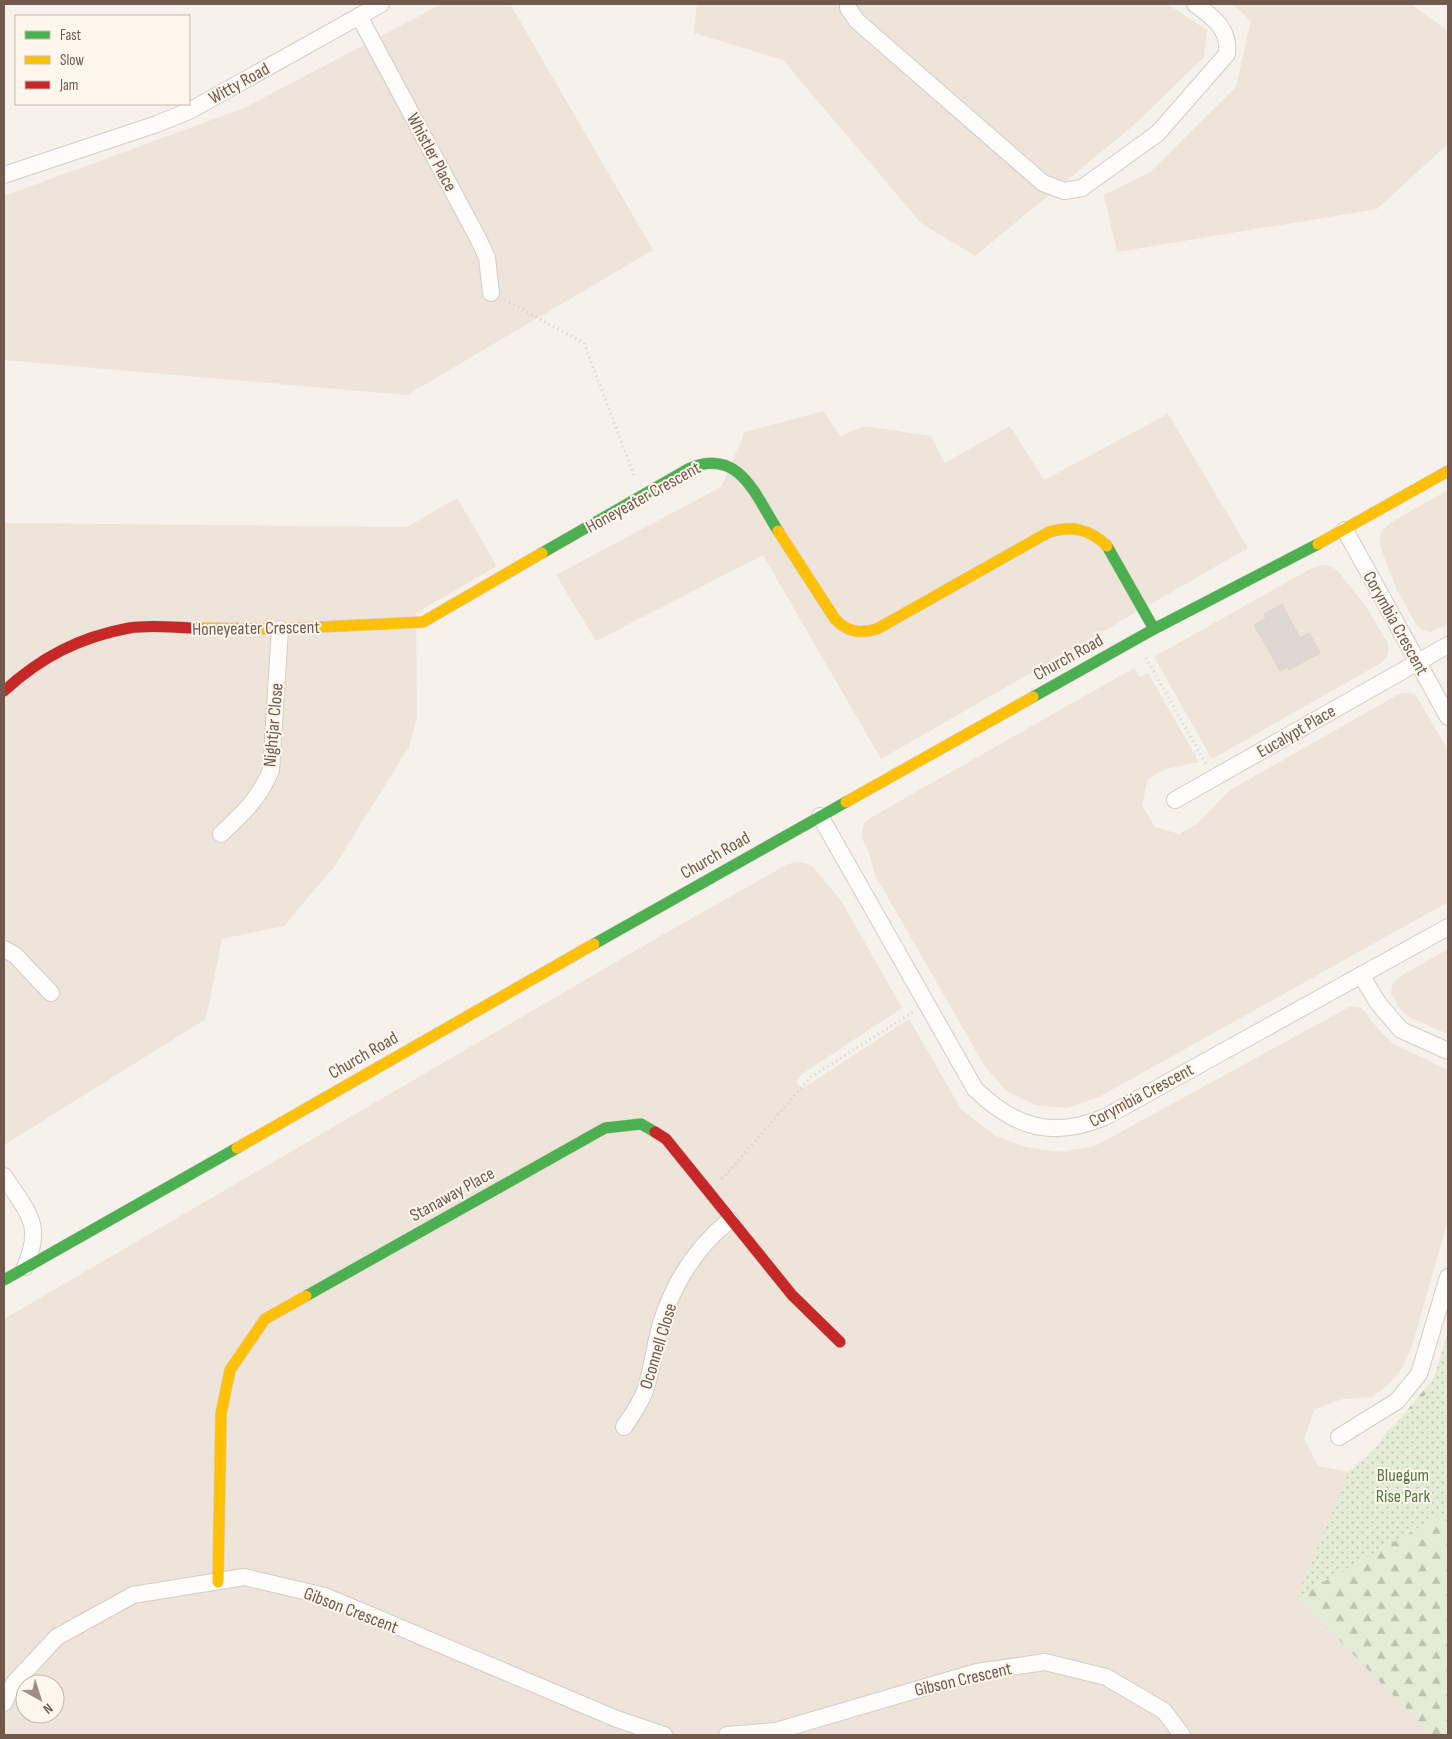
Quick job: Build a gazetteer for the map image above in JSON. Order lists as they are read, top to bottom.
{
  "streets": {
    "street": [
      "Witty Road",
      "Whistler Place",
      "Honeyeater Crescent",
      "Corymbia Crescent",
      "Church Road",
      "Nightjar Close",
      "Eucalypt Place",
      "Stanaway Place",
      "Oconnell Close",
      "Gibson Crescent"
    ]
  },
  "crossings": [
    ["Witty Road", "Whistler Place"],
    ["Honeyeater Crescent", "Church Road"],
    ["Honeyeater Crescent", "Nightjar Close"],
    ["Corymbia Crescent", "Church Road"],
    ["Corymbia Crescent", "Eucalypt Place"],
    ["Stanaway Place", "Oconnell Close"],
    ["Stanaway Place", "Gibson Crescent"]
  ],
  "parks": ["Bluegum Rise Park"],
  "legend": ["Fast", "Slow", "Jam"],
  "north": "bottom right"
}
